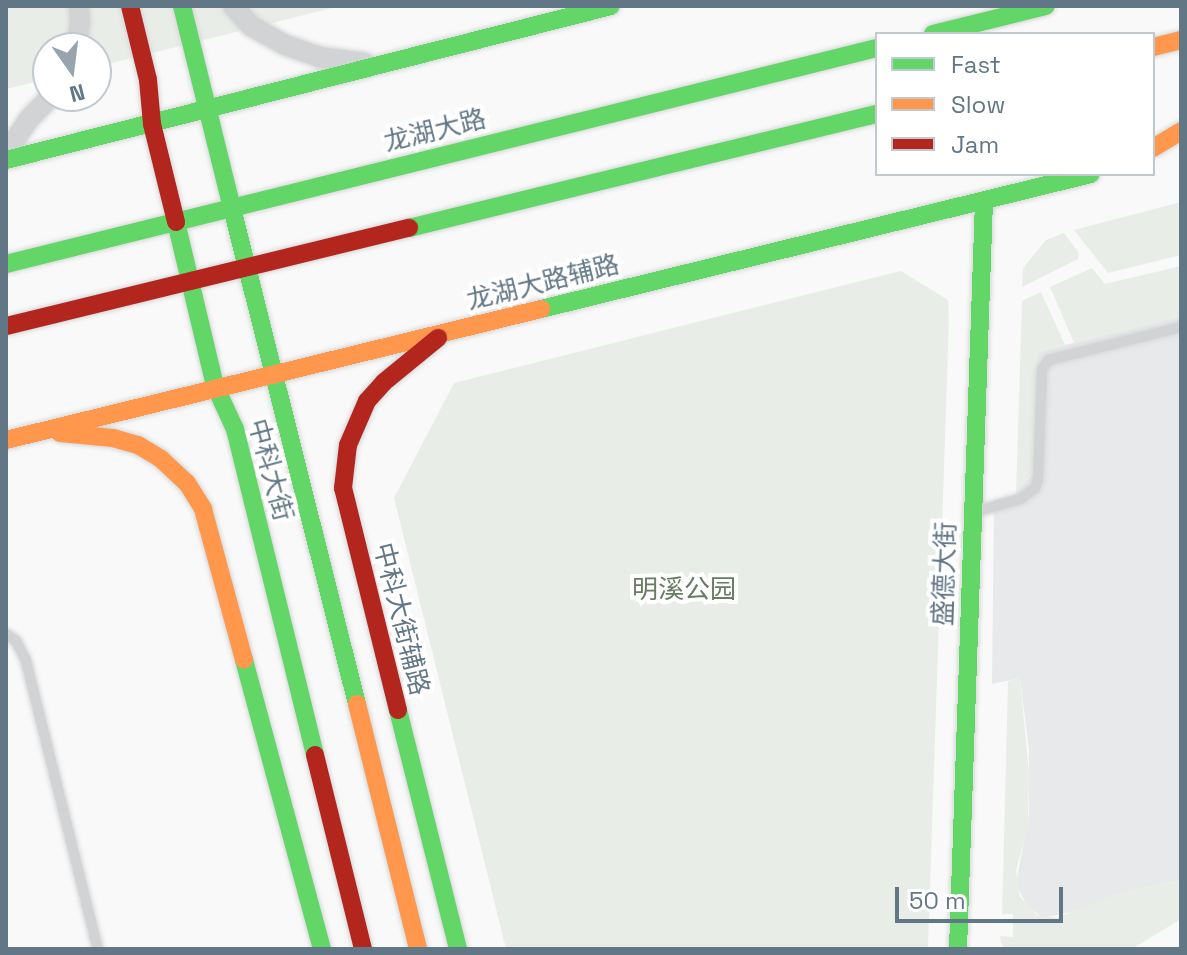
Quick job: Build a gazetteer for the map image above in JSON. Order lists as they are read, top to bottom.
{
  "streets": {
    "main road": [
      "龙湖大路",
      "龙湖大路辅路",
      "中科大街",
      "盛德大街",
      "中科大街辅路"
    ]
  },
  "crossings": [
    ["龙湖大路", "中科大街"],
    ["龙湖大路辅路", "中科大街"],
    ["龙湖大路辅路", "盛德大街"],
    ["龙湖大路辅路", "中科大街辅路"]
  ],
  "parks": ["明溪公园"],
  "legend": ["Fast", "Slow", "Jam"],
  "scale_bar": "50 m",
  "north": "bottom"
}
